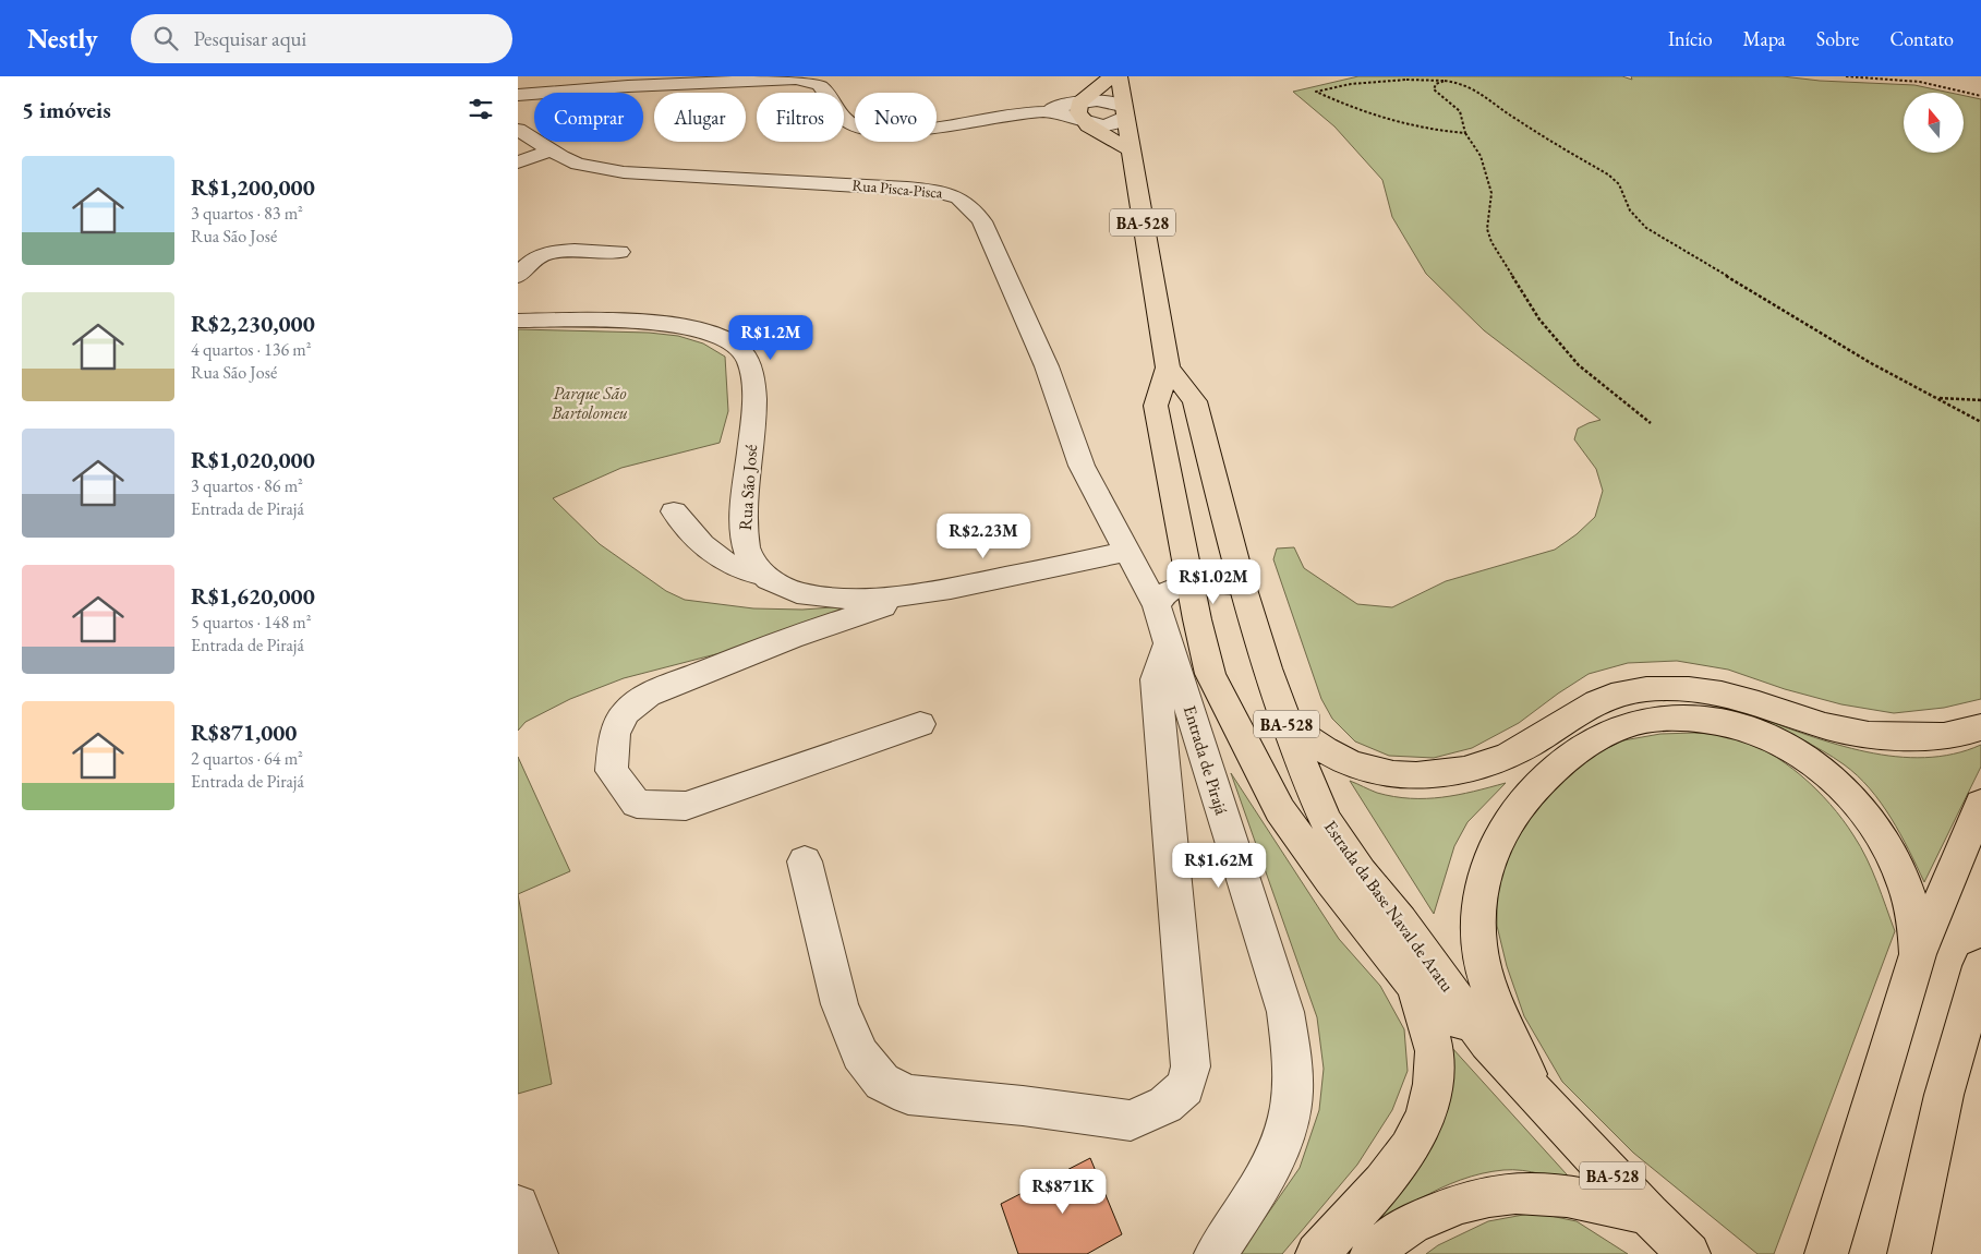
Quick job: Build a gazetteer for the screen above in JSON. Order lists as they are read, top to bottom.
{
  "streets": {
    "main road": ["BA-528", "Estrada da Base Naval de Aratu"],
    "street": ["Rua Pisca-Pisca", "Rua São José", "Entrada de Pirajá"]
  },
  "crossings": [
    ["Rua Pisca-Pisca", "Rua São José"],
    ["Rua Pisca-Pisca", "Entrada de Pirajá"]
  ],
  "parks": ["Parque São Bartolomeu"],
  "north": "top",
  "page": {
    "header": "Nestly",
    "search": "Pesquisar aqui",
    "nav": [
      "Início",
      "Mapa",
      "Sobre",
      "Contato"
    ],
    "heading": "5 imóveis",
    "chip": [
      "Comprar",
      "Alugar",
      "Filtros",
      "Novo"
    ],
    "list": [
      {
        "name": "R$1,200,000",
        "note": "3 quartos · 83 m² · Rua São José"
      },
      {
        "name": "R$2,230,000",
        "note": "4 quartos · 136 m² · Rua São José"
      },
      {
        "name": "R$1,020,000",
        "note": "3 quartos · 86 m² · Entrada de Pirajá"
      },
      {
        "name": "R$1,620,000",
        "note": "5 quartos · 148 m² · Entrada de Pirajá"
      },
      {
        "name": "R$871,000",
        "note": "2 quartos · 64 m² · Entrada de Pirajá"
      }
    ],
    "price": [
      "R$1.2M",
      "R$2.23M",
      "R$1.02M",
      "R$1.62M",
      "R$871K"
    ]
  }
}
